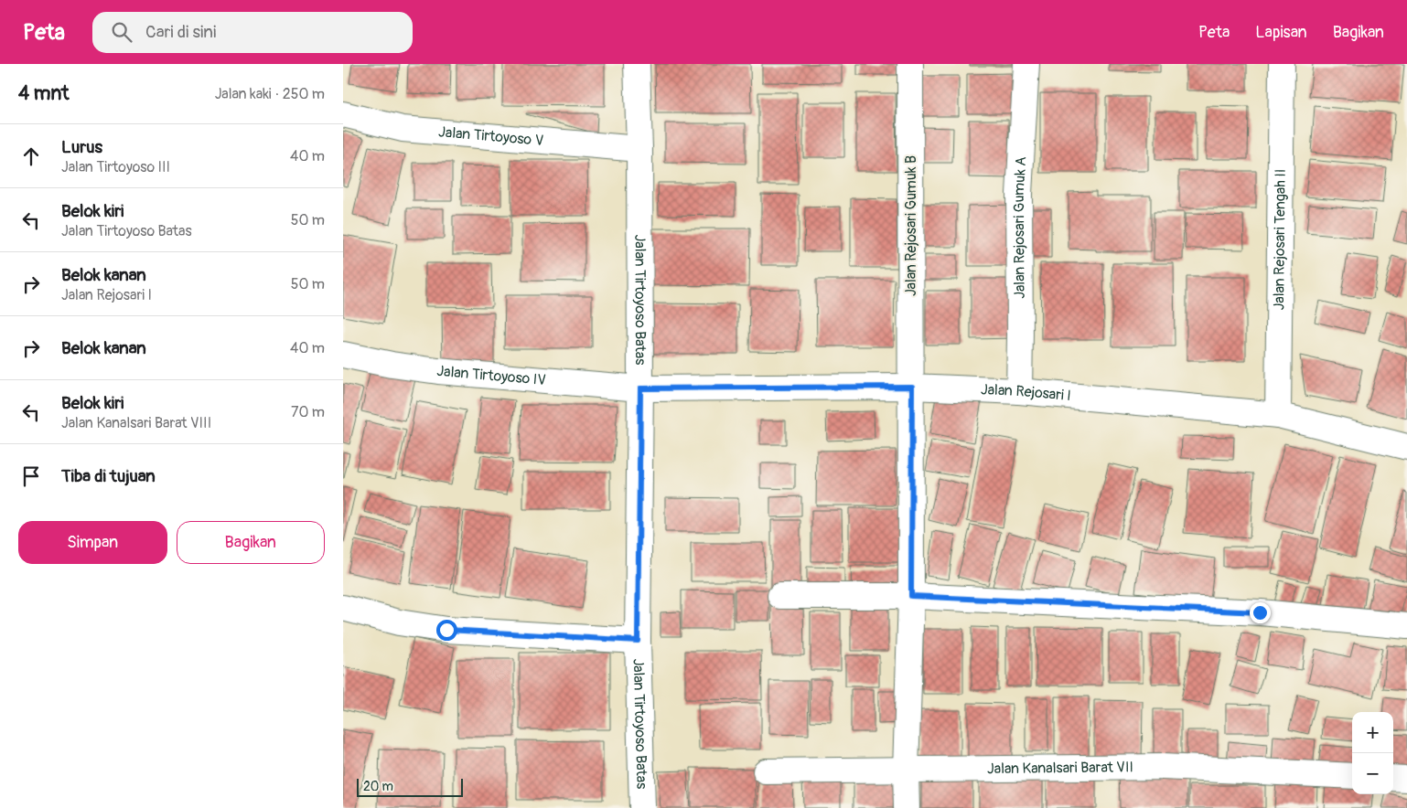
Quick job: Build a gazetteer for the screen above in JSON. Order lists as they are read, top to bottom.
{
  "streets": {
    "street": [
      "Jalan Tirtoyoso V",
      "Jalan Rejosari Gumuk B",
      "Jalan Rejosari Gumuk A",
      "Jalan Rejosari Tengah II",
      "Jalan Tirtoyoso Batas",
      "Jalan Tirtoyoso IV",
      "Jalan Rejosari I",
      "Jalan Kanalsari Barat VII"
    ]
  },
  "crossings": [
    ["Jalan Tirtoyoso V", "Jalan Tirtoyoso Batas"],
    ["Jalan Rejosari Gumuk B", "Jalan Rejosari I"],
    ["Jalan Rejosari Gumuk B", "Jalan Kanalsari Barat VII"],
    ["Jalan Rejosari Gumuk A", "Jalan Rejosari I"],
    ["Jalan Rejosari Tengah II", "Jalan Rejosari I"],
    ["Jalan Tirtoyoso Batas", "Jalan Tirtoyoso IV"],
    ["Jalan Tirtoyoso Batas", "Jalan Rejosari I"],
    ["Jalan Tirtoyoso IV", "Jalan Rejosari I"]
  ],
  "scale_bar": "20 m",
  "page": {
    "header": "Peta",
    "search": "Cari di sini",
    "nav": ["Peta", "Lapisan", "Bagikan"],
    "heading": ["4 mnt", "Jalan kaki · 250 m"],
    "list": [
      ["Lurus", "Jalan Tirtoyoso III", "40 m"],
      ["Belok kiri", "Jalan Tirtoyoso Batas", "50 m"],
      ["Belok kanan", "Jalan Rejosari I", "50 m"],
      ["Belok kanan", "40 m"],
      ["Belok kiri", "Jalan Kanalsari Barat VIII", "70 m"],
      "Tiba di tujuan"
    ],
    "buttons": ["Simpan", "Bagikan"],
    "map_buttons": ["+", "−"],
    "scale": "20 m"
  }
}
